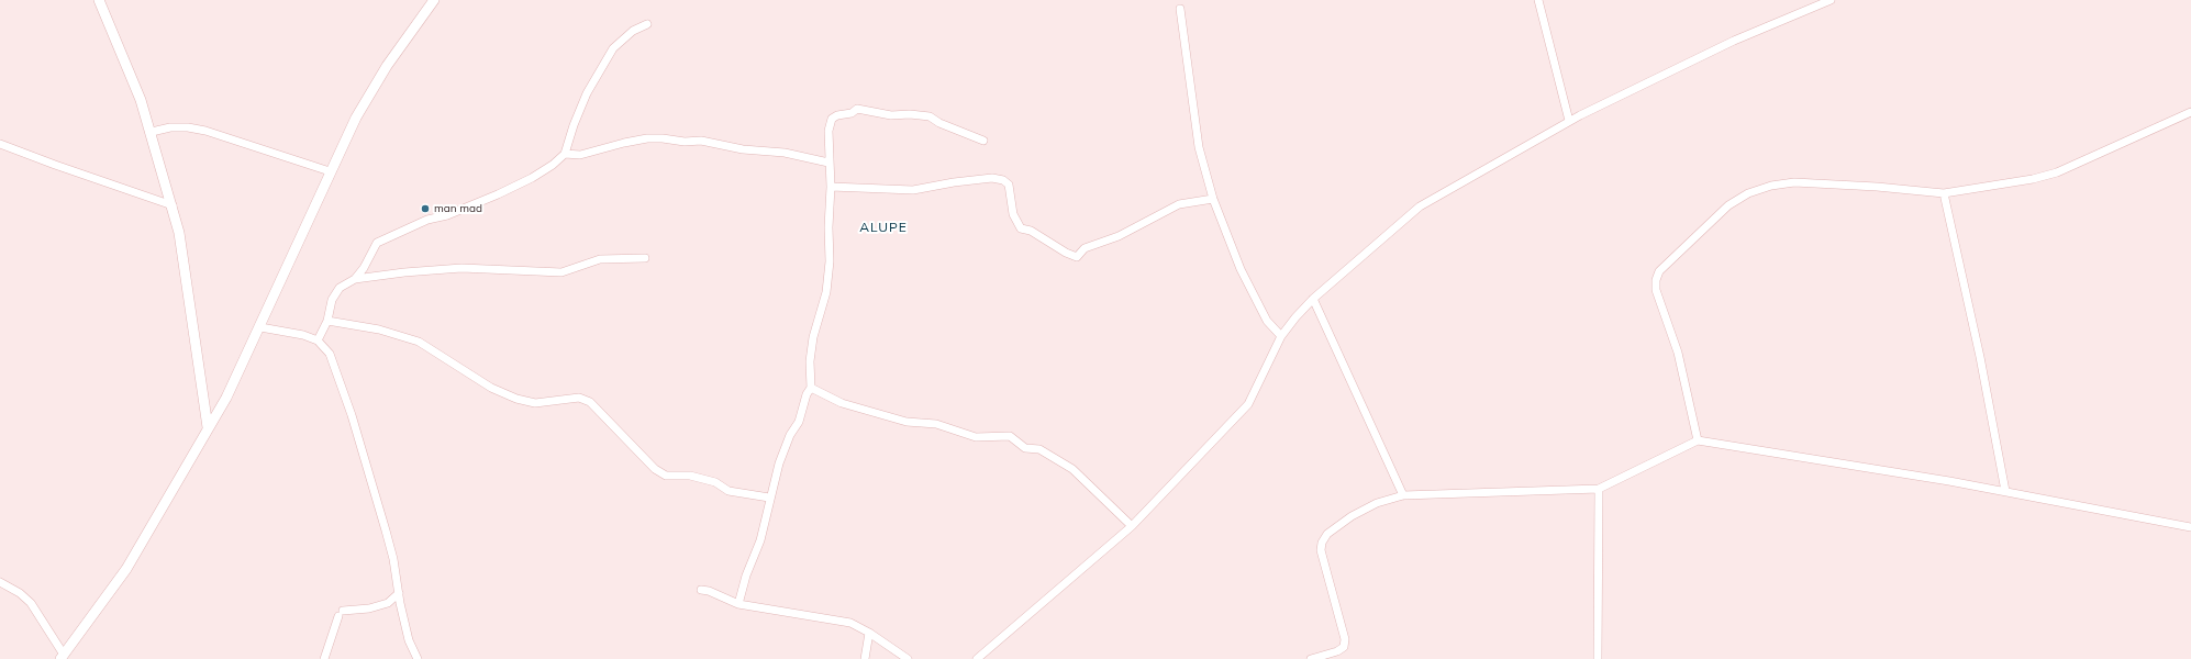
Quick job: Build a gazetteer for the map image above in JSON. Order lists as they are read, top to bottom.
{
  "districts": ["ALUPE"],
  "places": ["man mad"]
}
